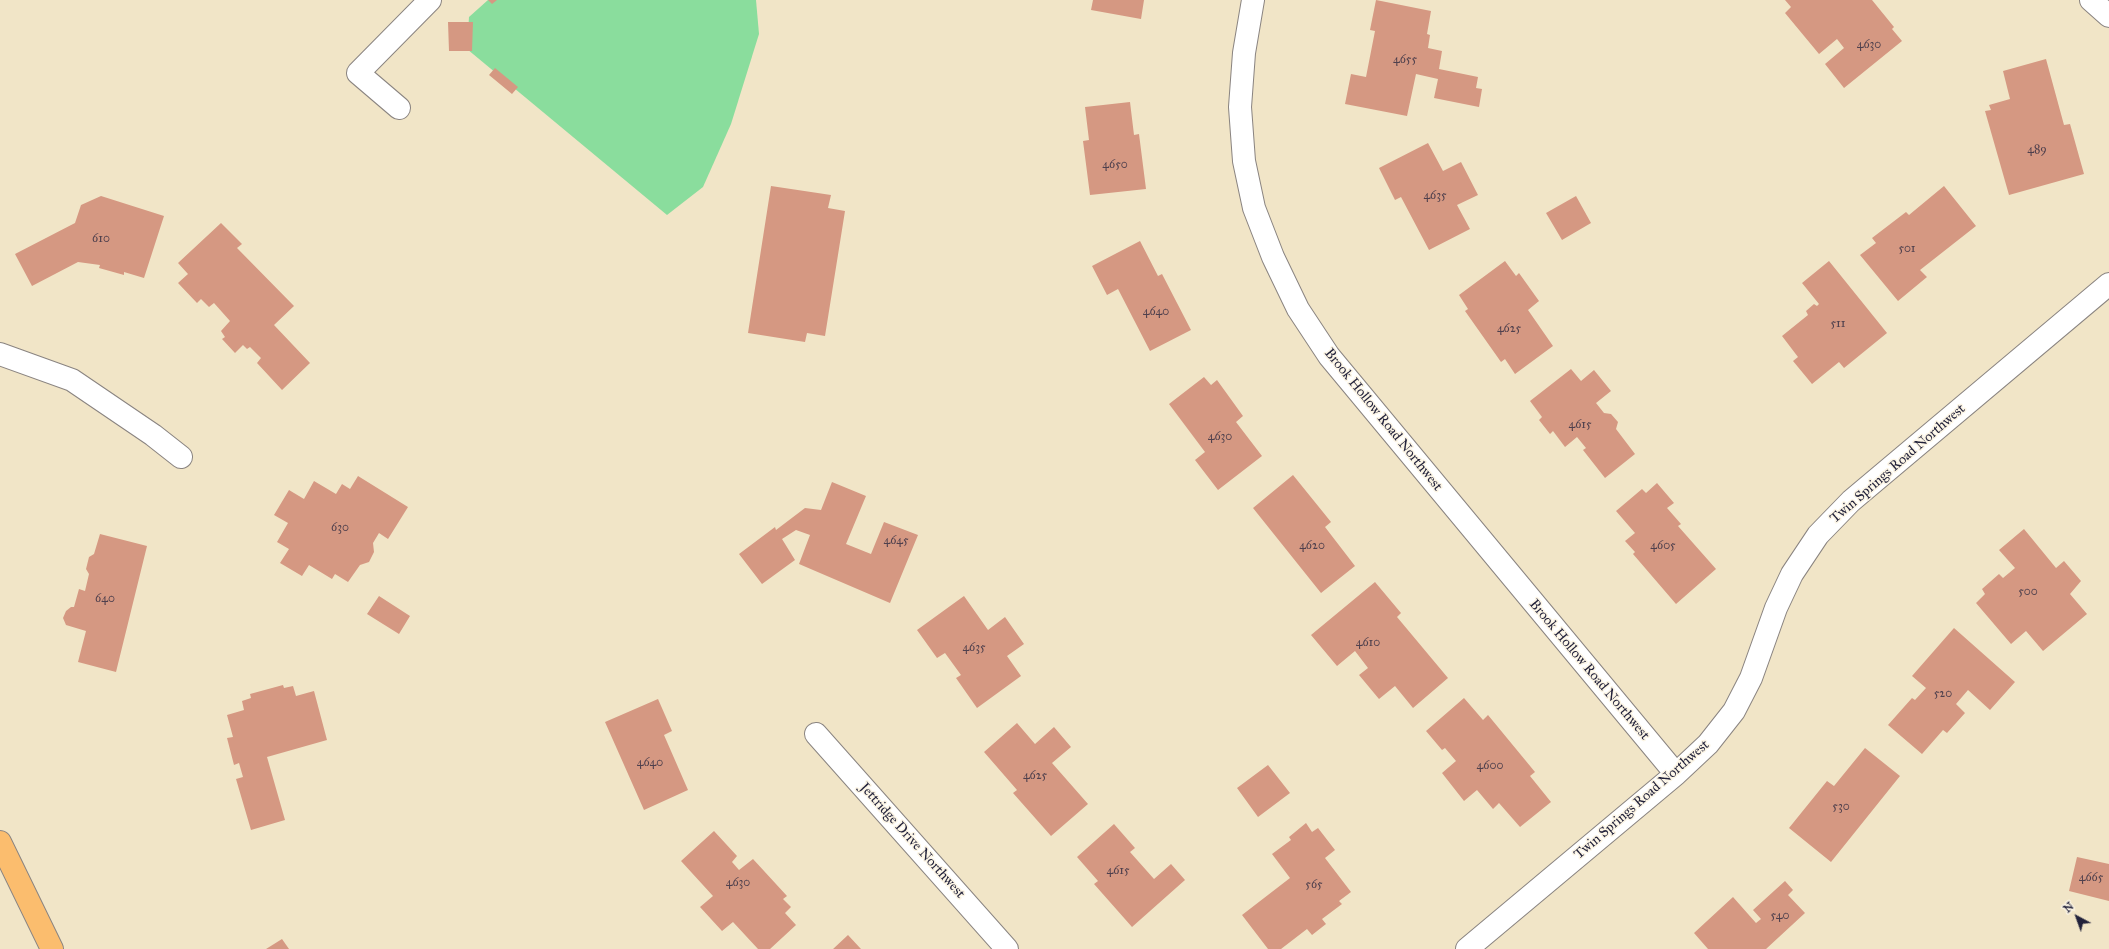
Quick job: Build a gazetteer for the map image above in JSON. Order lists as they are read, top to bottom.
{
  "streets": {
    "street": ["Brook Hollow Road Northwest", "Twin Springs Road Northwest", "Jettridge Drive Northwest"]
  },
  "crossings": [
    ["Brook Hollow Road Northwest", "Twin Springs Road Northwest"]
  ],
  "house_numbers": [
    "4630",
    "4655",
    "489",
    "4650",
    "4635",
    "610",
    "501",
    "4640",
    "511",
    "4625",
    "4615",
    "4630",
    "630",
    "4645",
    "4620",
    "4605",
    "500",
    "640",
    "4610",
    "4635",
    "520",
    "4640",
    "4600",
    "4625",
    "530",
    "4615",
    "4665",
    "4630",
    "565",
    "540"
  ],
  "north": "top left"
}
